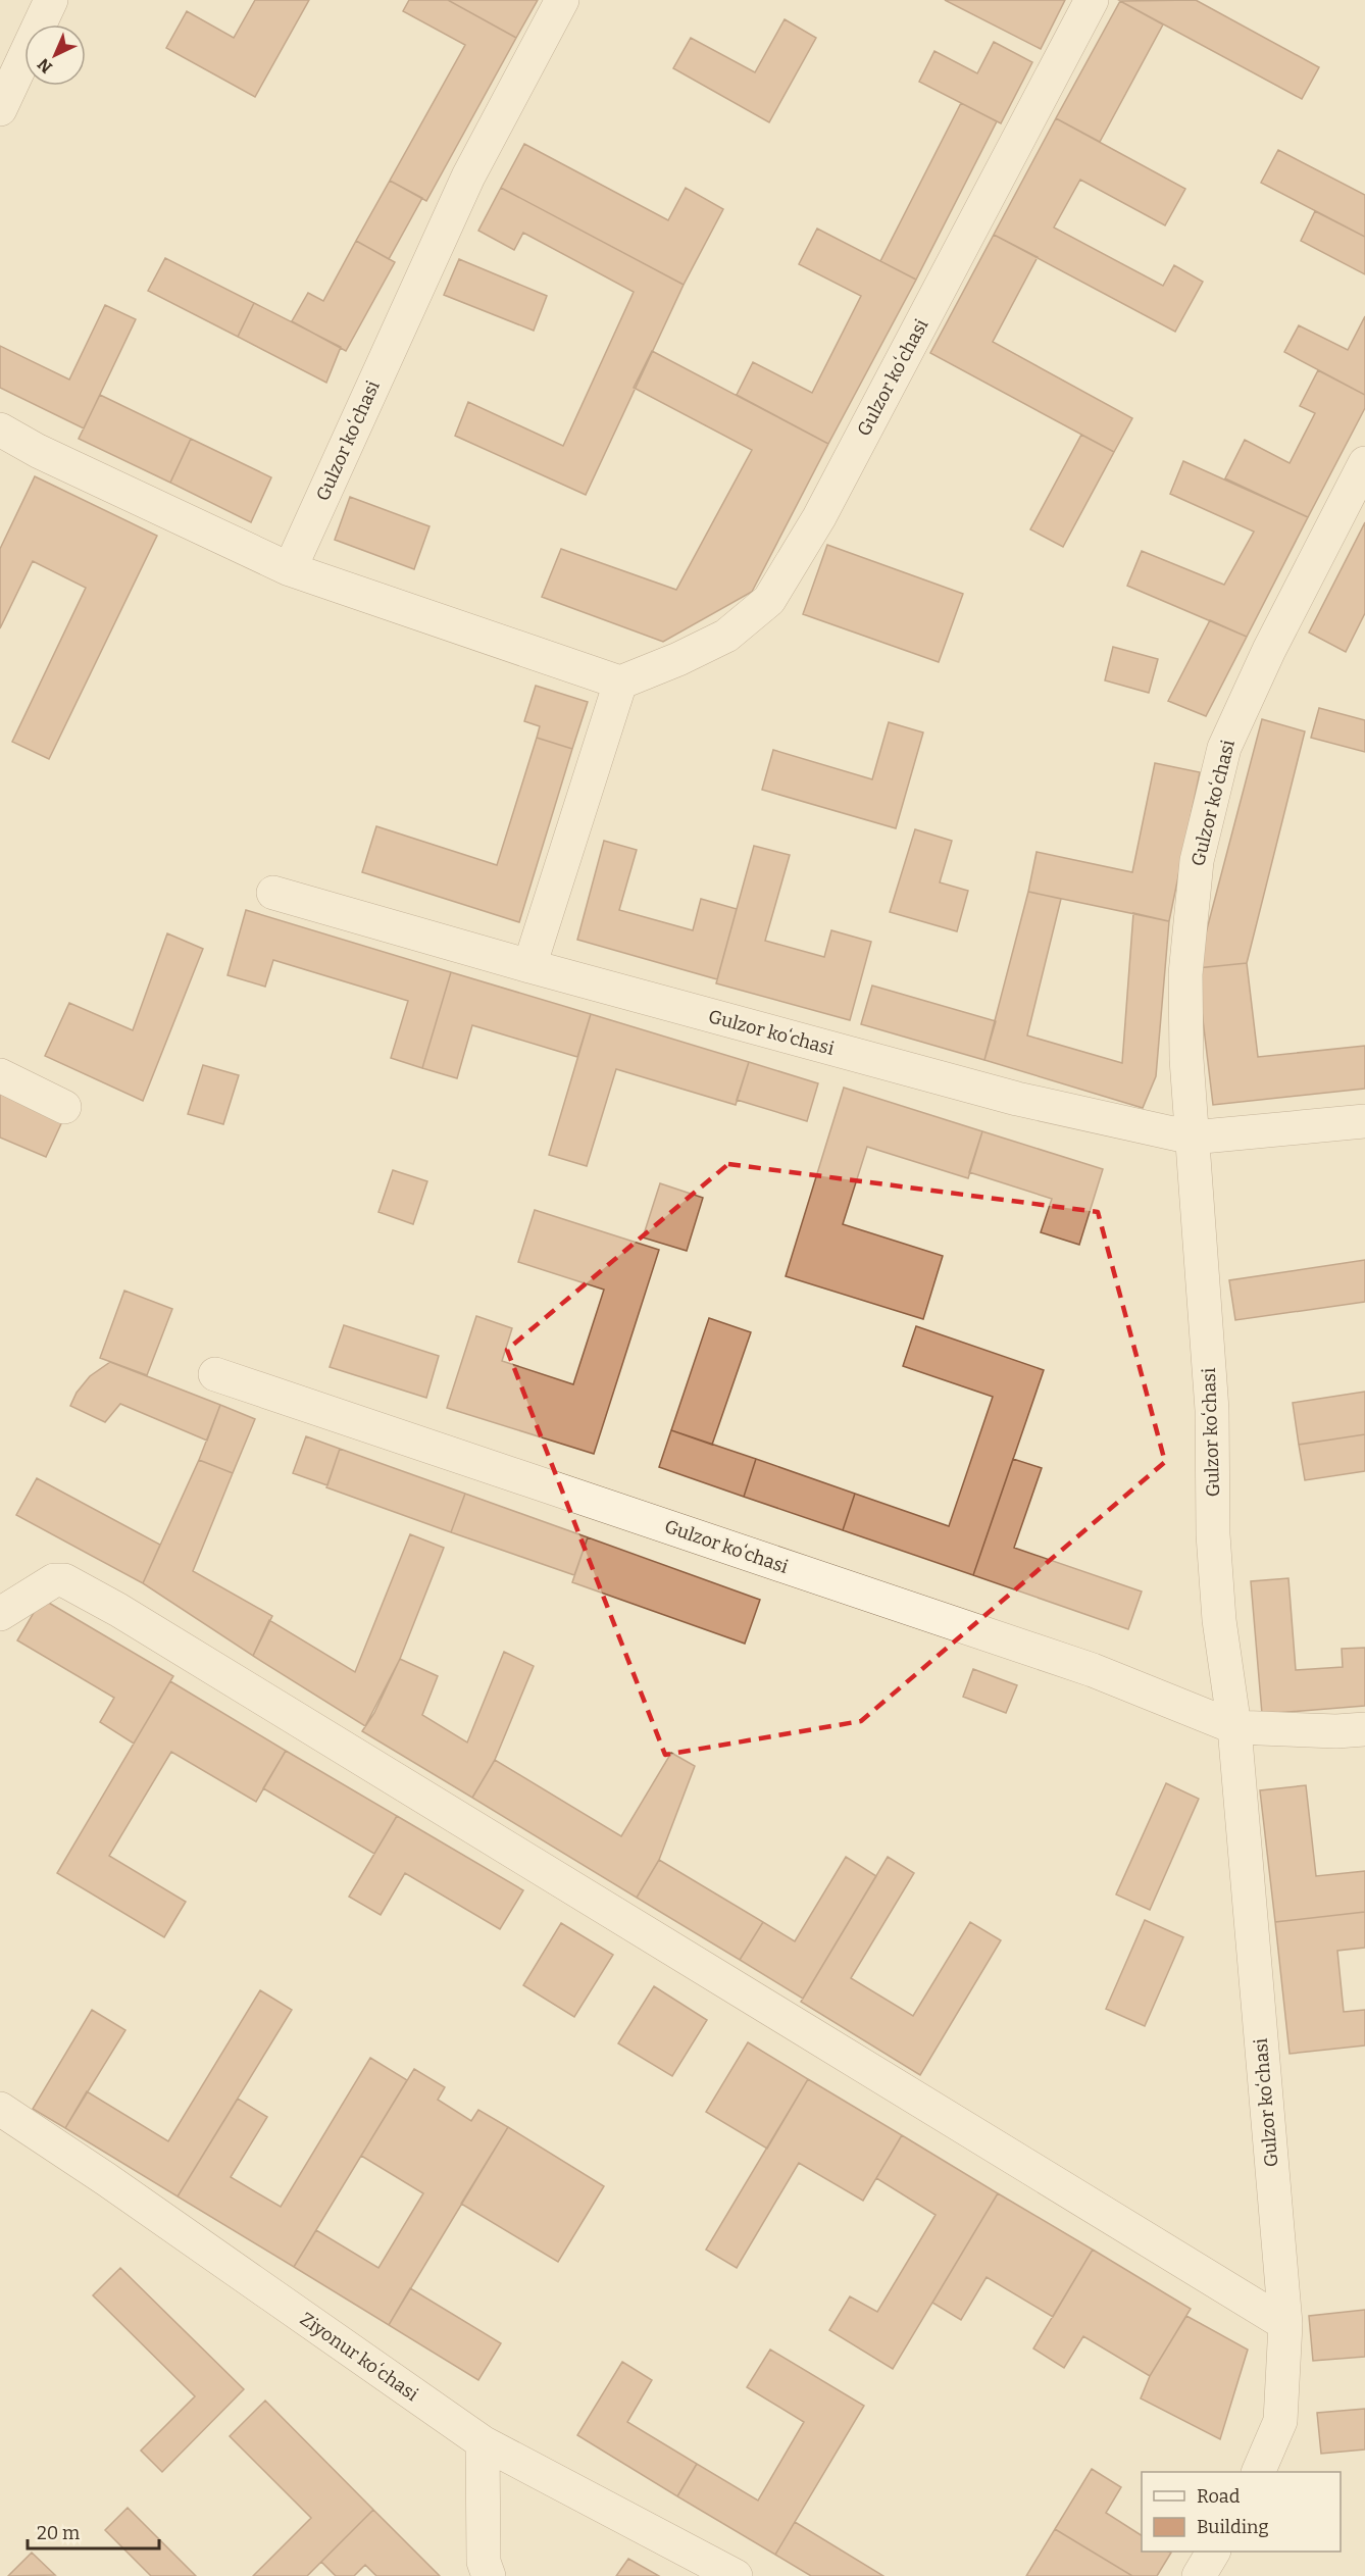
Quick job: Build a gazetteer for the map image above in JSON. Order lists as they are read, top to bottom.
{
  "streets": {
    "street": ["Gulzor koʻchasi", "Ziyonur koʻchasi"]
  },
  "legend": ["Road", "Building"],
  "scale_bar": "20 m",
  "north": "bottom left"
}
